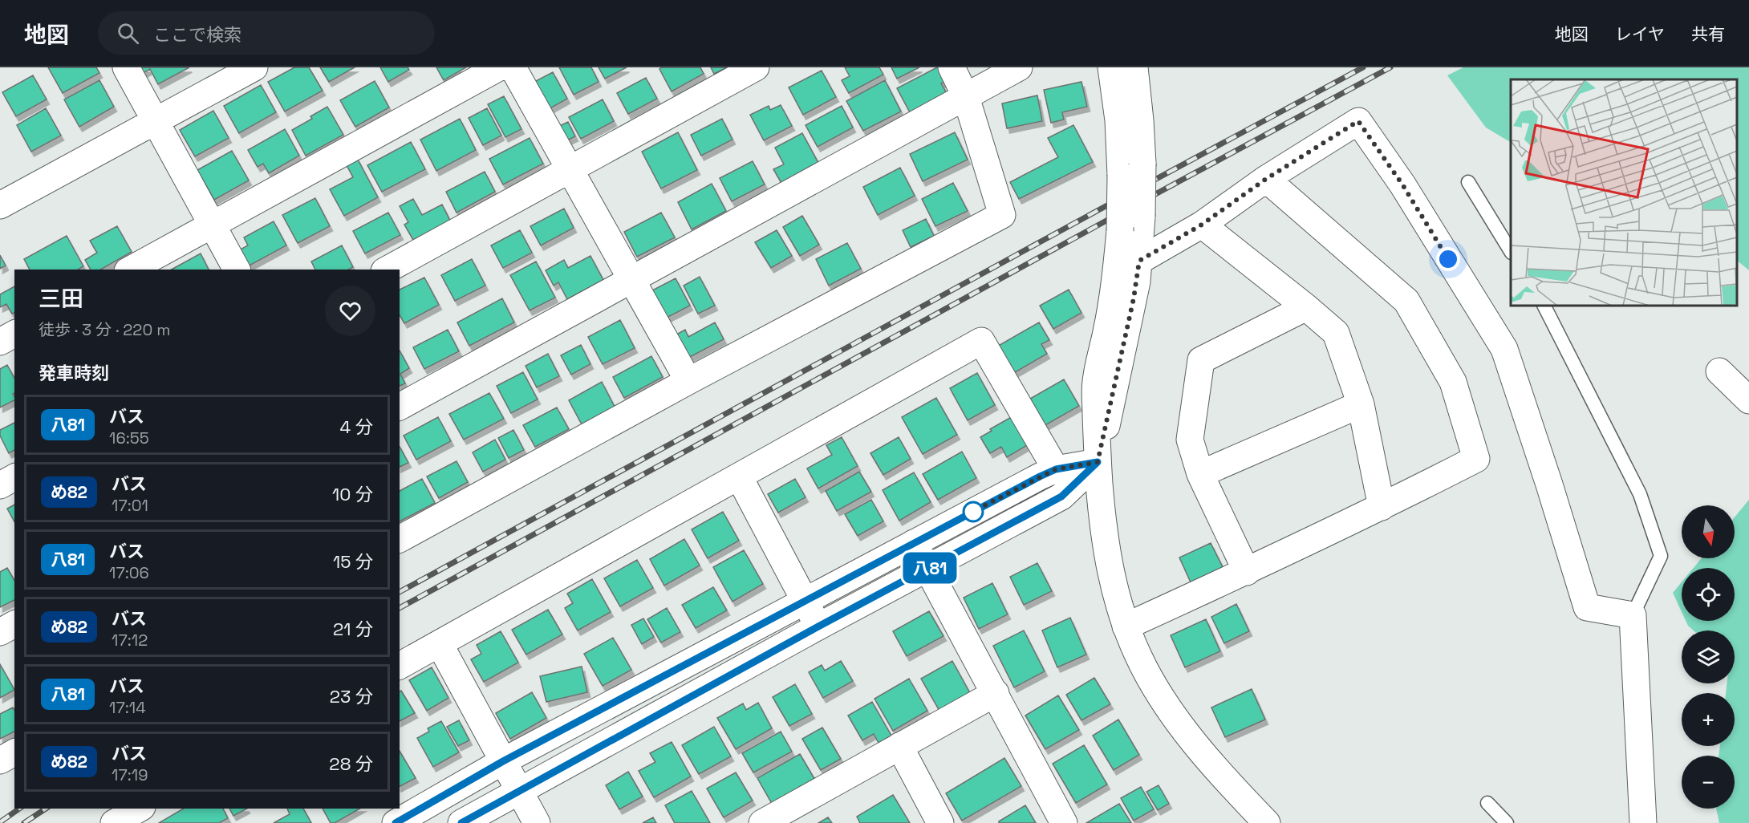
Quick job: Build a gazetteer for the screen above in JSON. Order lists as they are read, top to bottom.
{
  "lines": ["bus line 八81"],
  "north": "bottom",
  "page": {
    "header": "地図",
    "search": "ここで検索",
    "nav": ["地図", "レイヤ", "共有"],
    "on_map": "八81",
    "heading": [
      ["三田", "徒歩 · 3 分 · 220 m"],
      "発車時刻"
    ],
    "list": [
      {
        "mark": "八81",
        "name": "バス",
        "note": "16:55",
        "value": "4 分"
      },
      {
        "mark": "め82",
        "name": "バス",
        "note": "17:01",
        "value": "10 分"
      },
      {
        "mark": "八81",
        "name": "バス",
        "note": "17:06",
        "value": "15 分"
      },
      {
        "mark": "め82",
        "name": "バス",
        "note": "17:12",
        "value": "21 分"
      },
      {
        "mark": "八81",
        "name": "バス",
        "note": "17:14",
        "value": "23 分"
      },
      {
        "mark": "め82",
        "name": "バス",
        "note": "17:19",
        "value": "28 分"
      }
    ],
    "map_buttons": ["+", "−"]
  }
}
